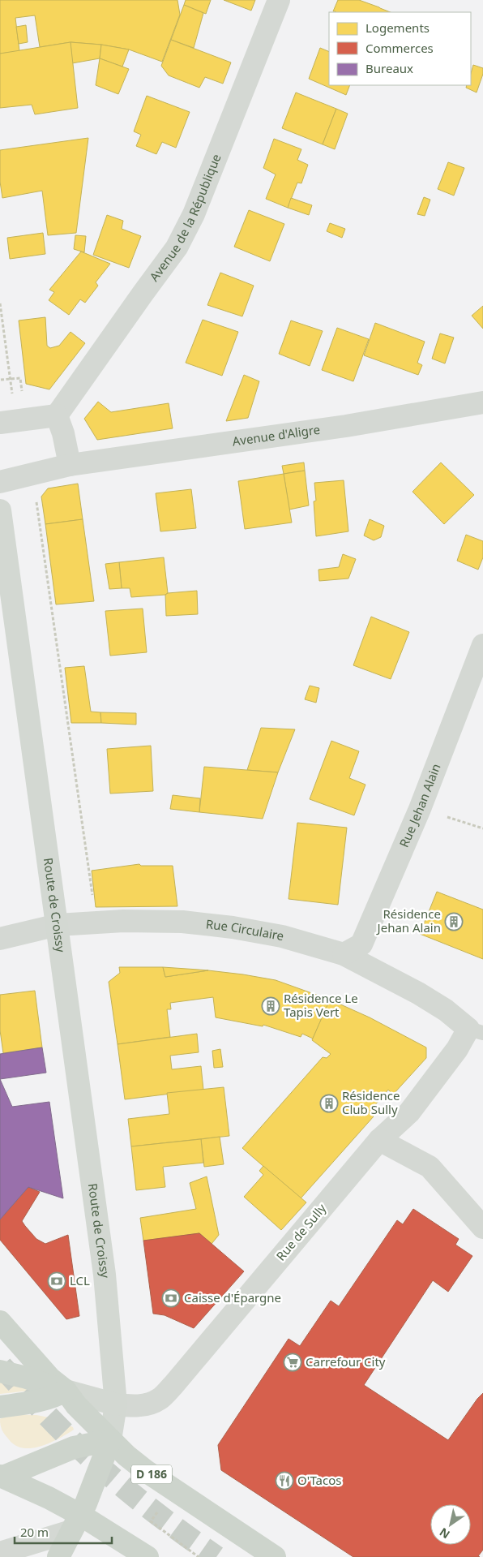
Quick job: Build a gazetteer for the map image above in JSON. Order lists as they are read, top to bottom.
{
  "streets": {
    "main road": ["Route de Croissy", "D 186"],
    "street": [
      "Avenue de la République",
      "Avenue d'Aligre",
      "Rue Jehan Alain",
      "Rue Circulaire",
      "Rue de Sully"
    ]
  },
  "crossings": [
    ["Rue Jehan Alain", "Rue Circulaire"],
    ["Route de Croissy", "Rue Circulaire"],
    ["Route de Croissy", "Rue de Sully"],
    ["Route de Croissy", "D 186"],
    ["Rue Circulaire", "Rue de Sully"]
  ],
  "places": {
    "building": ["Résidence Jehan Alain", "Résidence Le Tapis Vert", "Résidence Club Sully"],
    "bank": ["LCL", "Caisse d'Épargne"],
    "supermarket": ["Carrefour City"],
    "restaurant": ["O'Tacos"]
  },
  "legend": ["Logements", "Commerces", "Bureaux"],
  "scale_bar": "20 m",
  "north": "bottom left"
}
